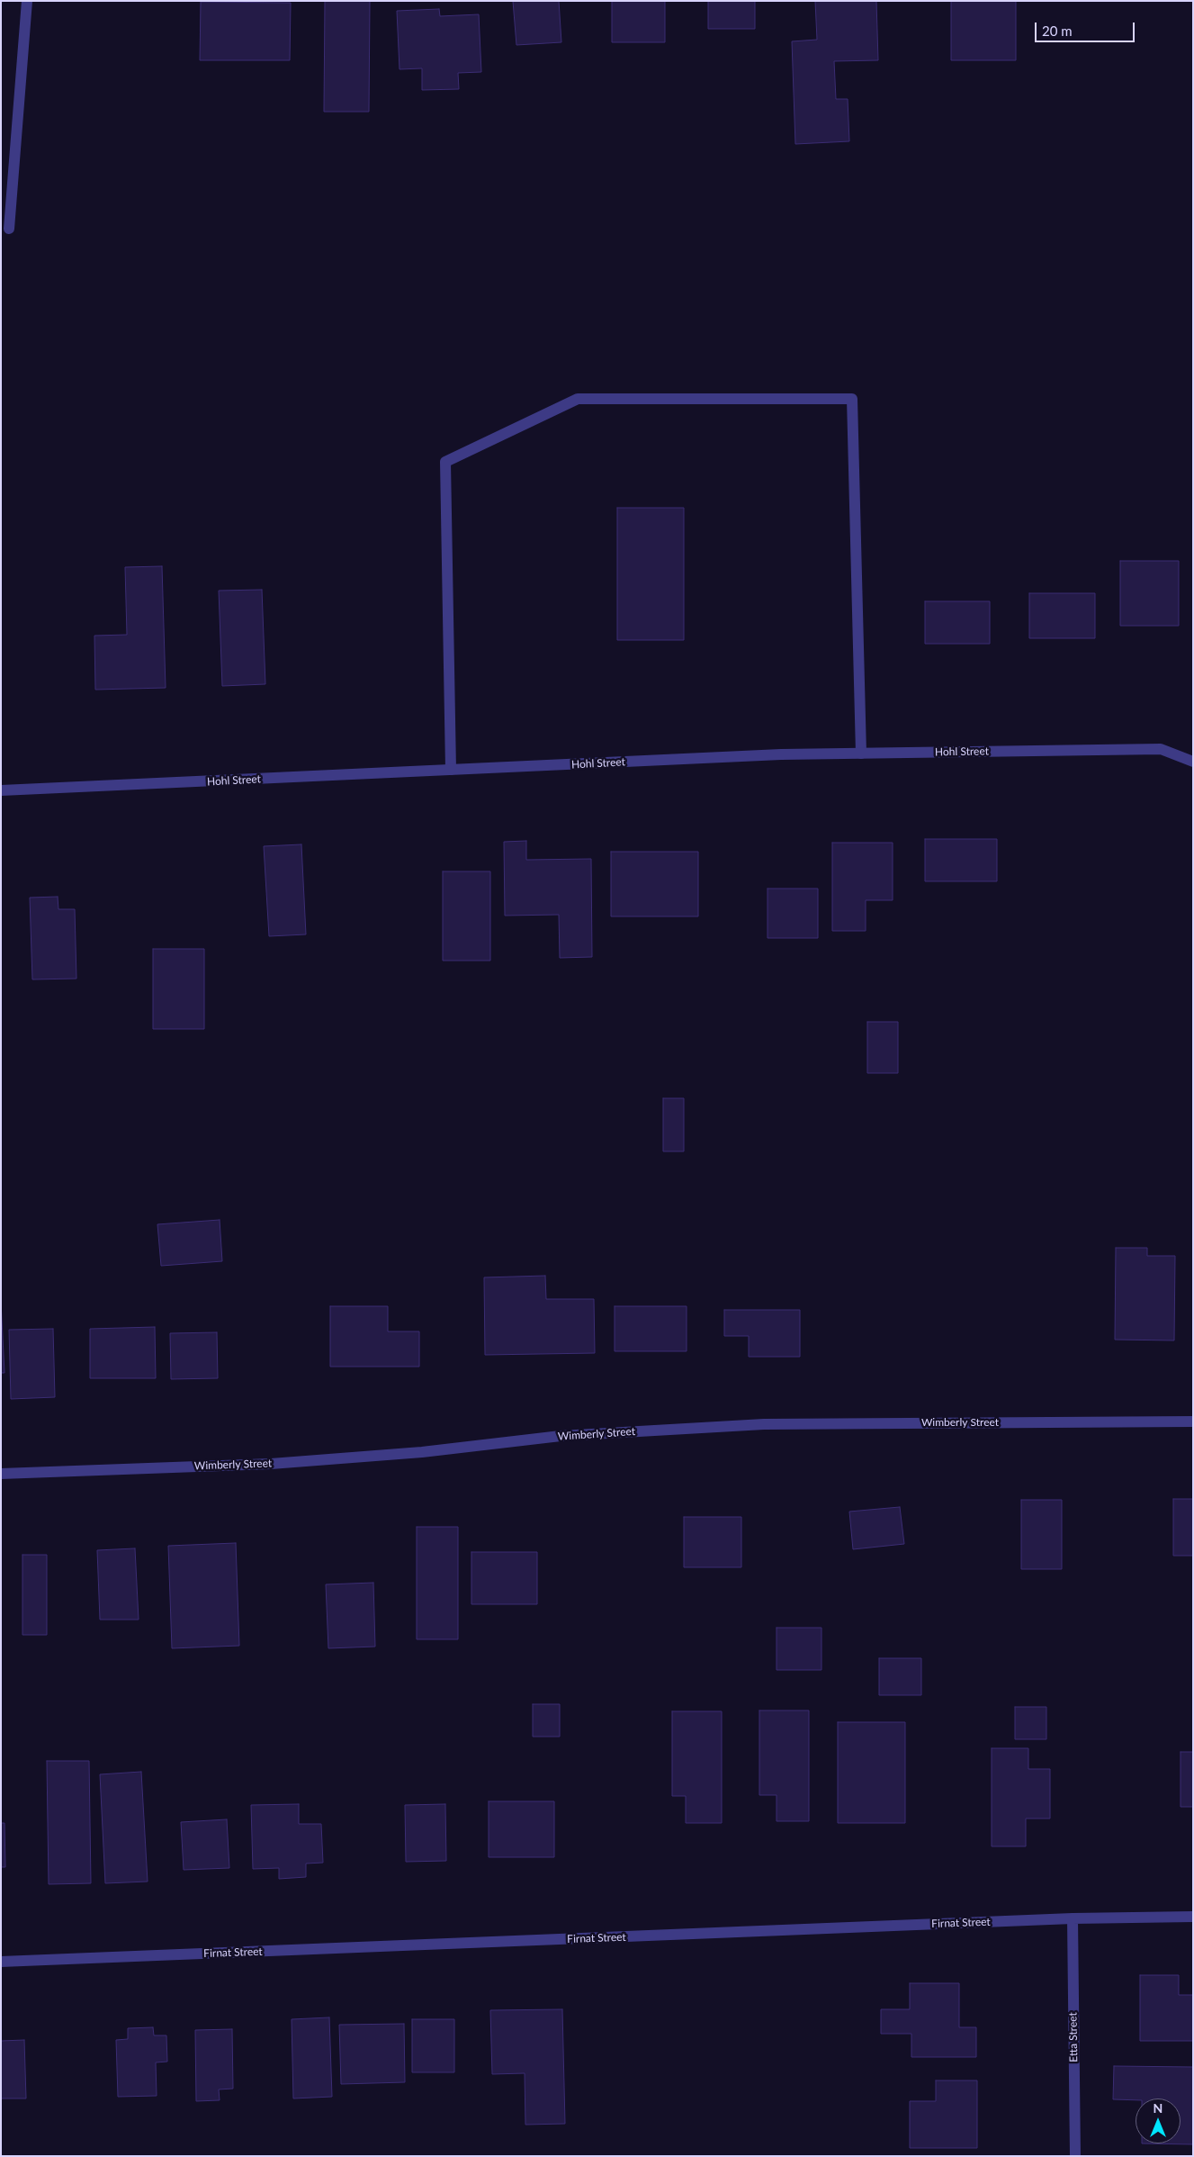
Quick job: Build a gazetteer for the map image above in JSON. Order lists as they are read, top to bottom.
{
  "streets": {
    "street": [
      "Hohl Street",
      "Wimberly Street",
      "Firnat Street",
      "Etta Street"
    ]
  },
  "crossings": [
    ["Firnat Street", "Etta Street"]
  ],
  "scale_bar": "20 m",
  "north": "top"
}
